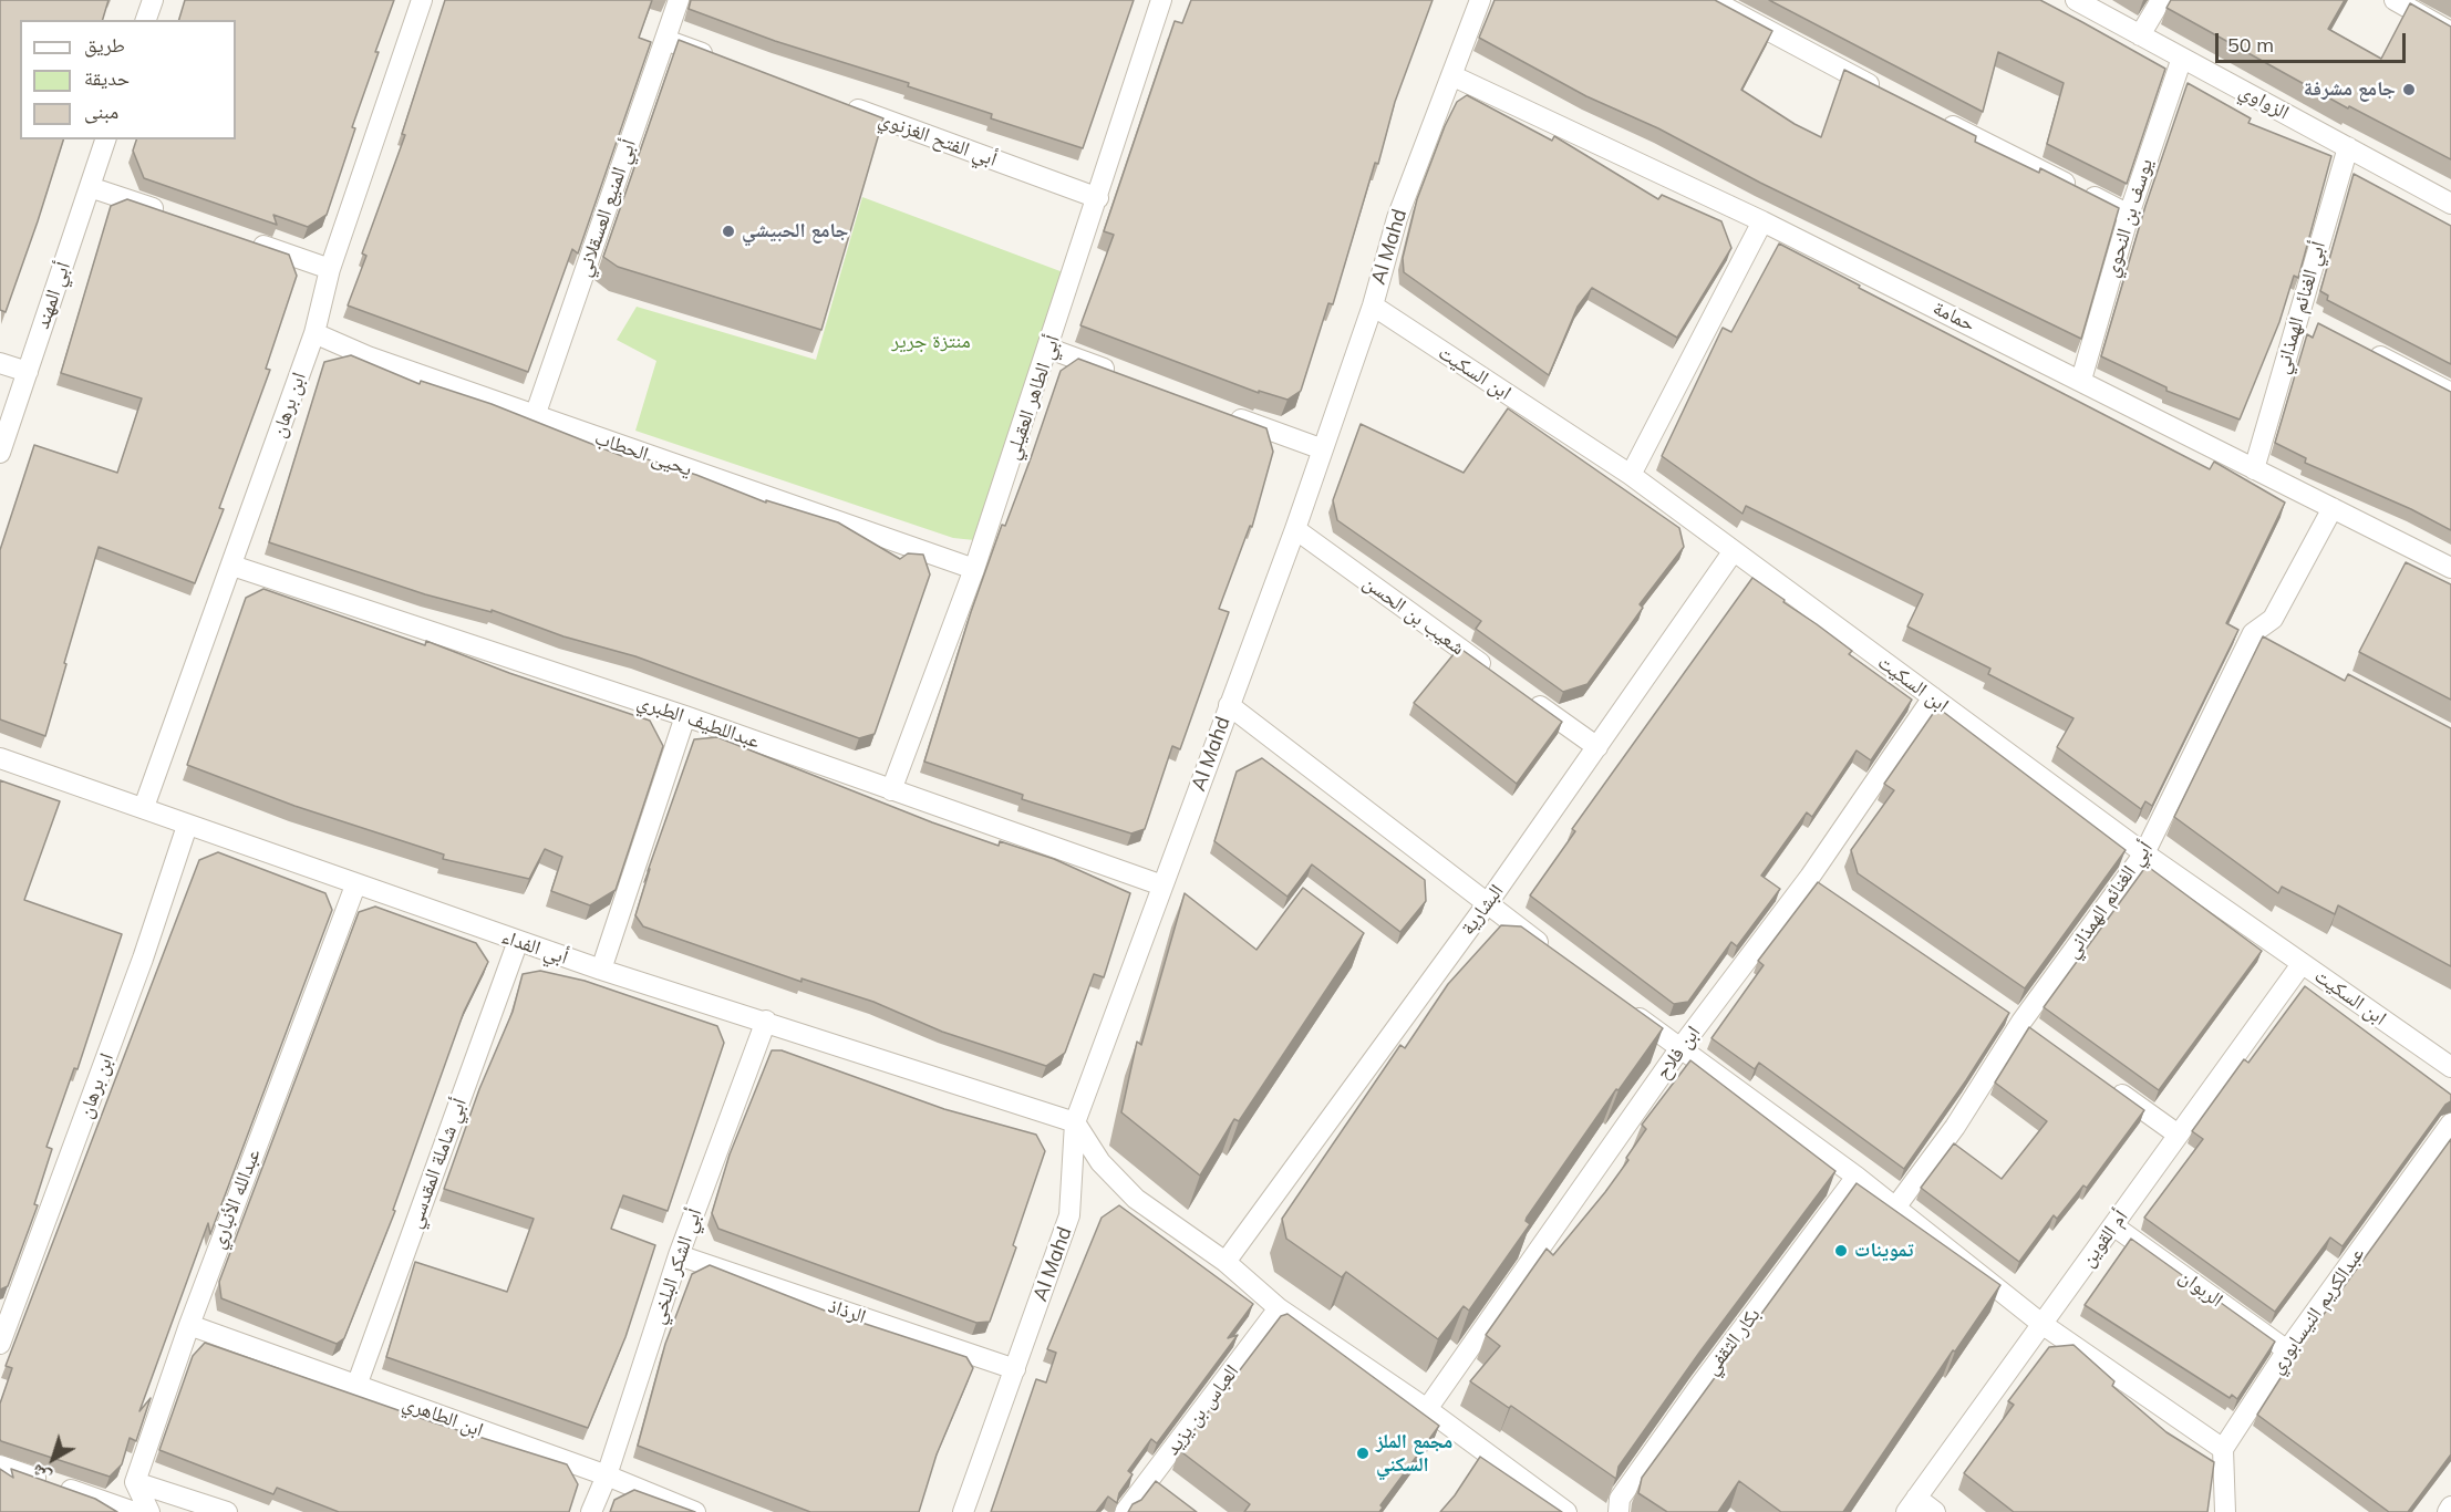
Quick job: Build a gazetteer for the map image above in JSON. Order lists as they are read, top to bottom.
{
  "streets": {
    "street": [
      "الزواوي",
      "أبي الفتح الغزنوي",
      "أبي المنيع العسقلاني",
      "يوسف بن النحوي",
      "Al Mahd",
      "أبي المهند",
      "أبي الغنائم الهمذاني",
      "حمامة",
      "ابن السكيت",
      "أبي الطاهر العقيلي",
      "ابن برهان",
      "يحيى الحطاب",
      "شعيب بن الحسن",
      "عبداللطيف الطبري",
      "البشارية",
      "أبي الفداء",
      "ابن فلاح",
      "أبي شاملة المقدسي",
      "عبدالله الأنباري",
      "أم القوين",
      "أبي الشكر البلخي",
      "الربوان",
      "عبدالكريم النيسابوري",
      "الرذاذ",
      "بكار الثقفي",
      "العباس بن يزيد",
      "ابن الطاهري"
    ]
  },
  "crossings": [
    ["الزواوي", "يوسف بن النحوي"],
    ["الزواوي", "أبي الغنائم الهمذاني"],
    ["أبي الفتح الغزنوي", "أبي الطاهر العقيلي"],
    ["أبي المنيع العسقلاني", "يحيى الحطاب"],
    ["يوسف بن النحوي", "حمامة"],
    ["Al Mahd", "حمامة"],
    ["Al Mahd", "ابن السكيت"],
    ["Al Mahd", "شعيب بن الحسن"],
    ["Al Mahd", "عبداللطيف الطبري"],
    ["Al Mahd", "أبي الفداء"],
    ["Al Mahd", "الرذاذ"],
    ["أبي الغنائم الهمذاني", "حمامة"],
    ["أبي الغنائم الهمذاني", "ابن السكيت"],
    ["ابن السكيت", "البشارية"],
    ["ابن السكيت", "ابن فلاح"],
    ["ابن السكيت", "أم القوين"],
    ["أبي الطاهر العقيلي", "يحيى الحطاب"],
    ["أبي الطاهر العقيلي", "عبداللطيف الطبري"],
    ["ابن برهان", "يحيى الحطاب"],
    ["ابن برهان", "عبداللطيف الطبري"],
    ["ابن برهان", "أبي الفداء"],
    ["أبي الفداء", "أبي شاملة المقدسي"],
    ["أبي الفداء", "عبدالله الأنباري"],
    ["أبي الفداء", "أبي الشكر البلخي"],
    ["أبي شاملة المقدسي", "ابن الطاهري"],
    ["عبدالله الأنباري", "ابن الطاهري"],
    ["أم القوين", "الربوان"],
    ["أبي الشكر البلخي", "الرذاذ"],
    ["أبي الشكر البلخي", "ابن الطاهري"],
    ["الربوان", "عبدالكريم النيسابوري"]
  ],
  "parks": ["منتزة جرير"],
  "places": [
    "جامع مشرفة",
    "جامع الحبيشي",
    "تموينات",
    "مجمع الملز السكني"
  ],
  "legend": ["طريق", "حديقة", "مبنى"],
  "scale_bar": "50 m",
  "north": "bottom left"
}
